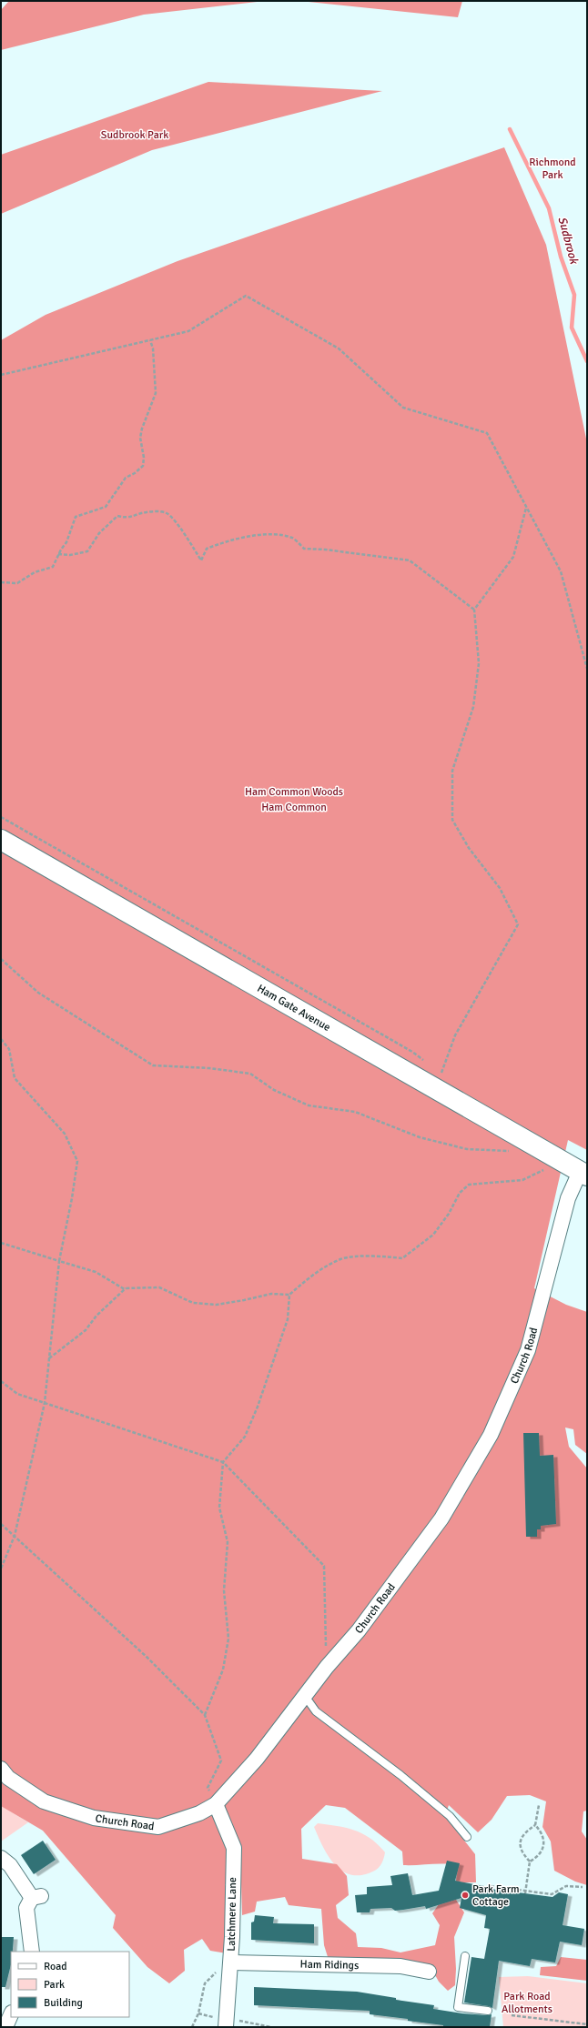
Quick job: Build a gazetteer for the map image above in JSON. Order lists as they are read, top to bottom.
{
  "streets": {
    "main road": ["Ham Gate Avenue"],
    "street": ["Church Road", "Latchmere Lane", "Ham Ridings"]
  },
  "crossings": [
    ["Ham Gate Avenue", "Church Road"],
    ["Church Road", "Latchmere Lane"],
    ["Latchmere Lane", "Ham Ridings"]
  ],
  "water": ["Sudbrook"],
  "parks": [
    "Sudbrook Park",
    "Richmond Park",
    "Ham Common Woods",
    "Ham Common",
    "Park Road Allotments"
  ],
  "places": ["Park Farm Cottage"],
  "legend": ["Road", "Park", "Building"]
}
